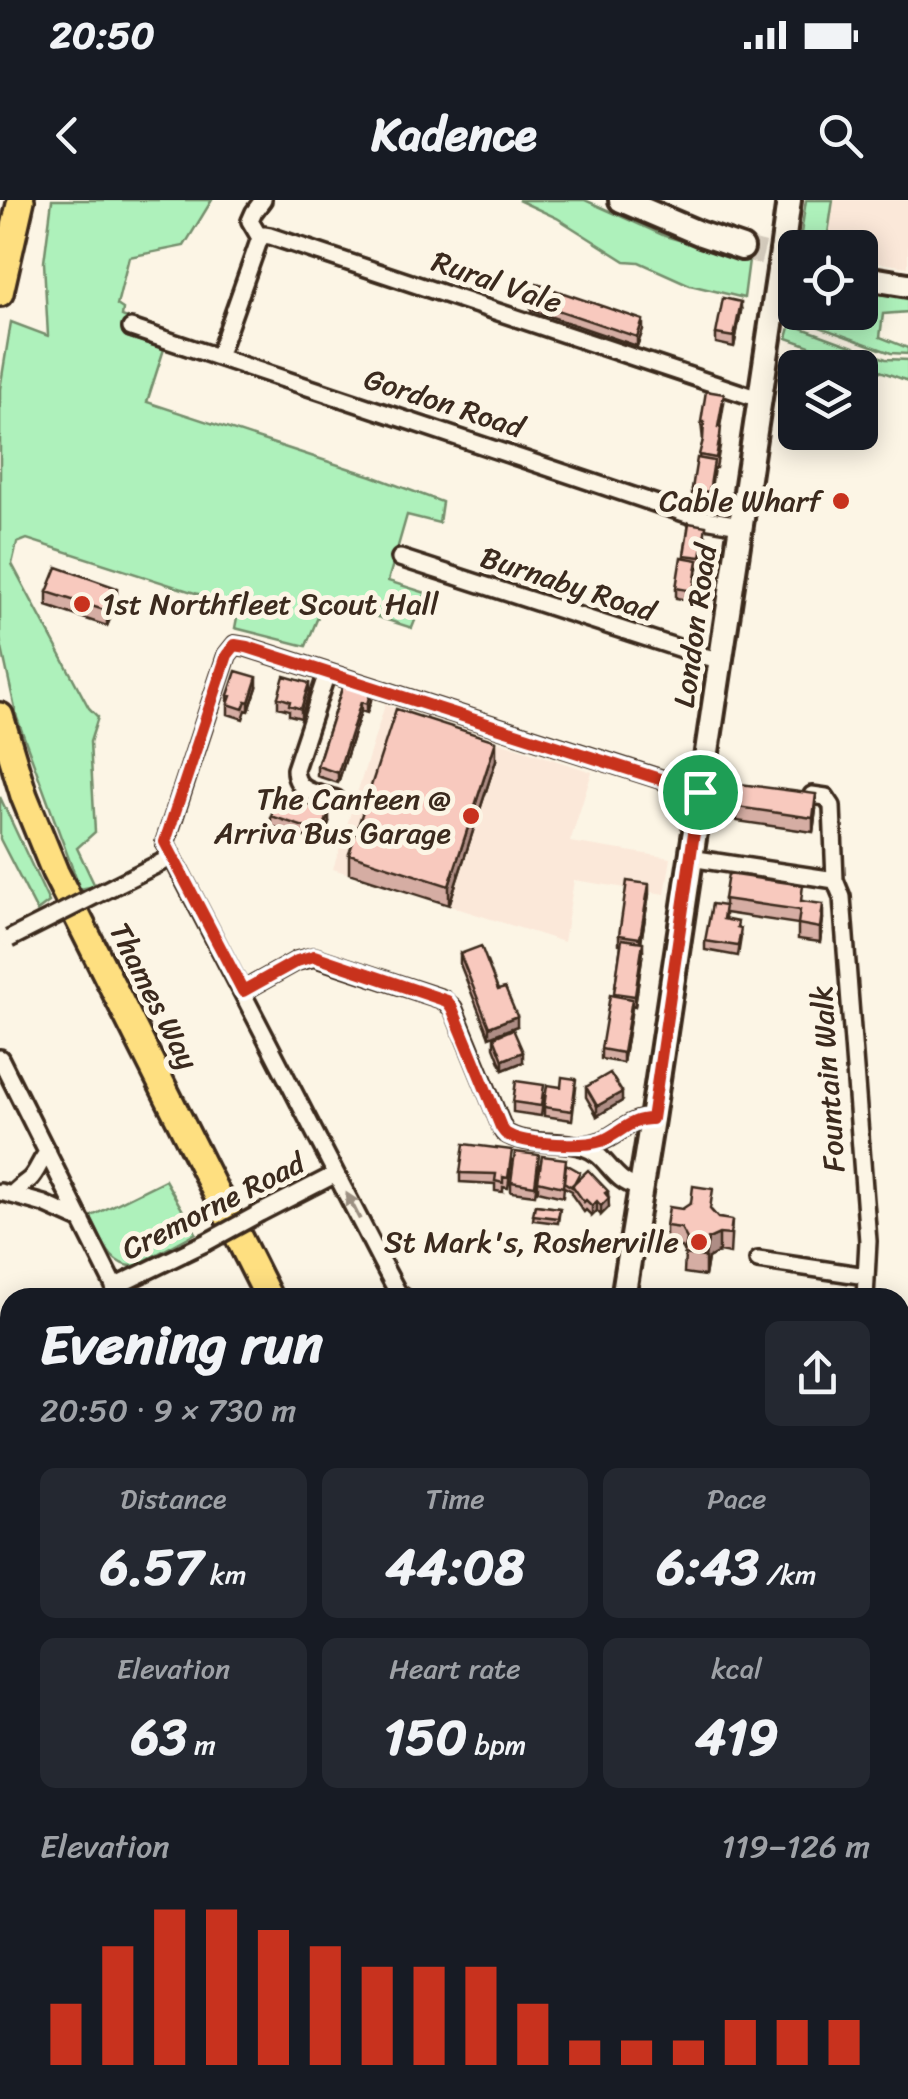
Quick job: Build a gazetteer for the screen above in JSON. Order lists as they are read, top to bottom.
{
  "streets": {
    "main road": ["London Road", "Thames Way"],
    "street": [
      "Rural Vale",
      "Gordon Road",
      "Burnaby Road",
      "Fountain Walk",
      "Cremorne Road"
    ]
  },
  "crossings": [
    ["Rural Vale", "London Road"],
    ["Gordon Road", "London Road"],
    ["Burnaby Road", "London Road"]
  ],
  "places": [
    "Cable Wharf",
    "1st Northfleet Scout Hall",
    "The Canteen @ Arriva Bus Garage",
    "St Mark's, Rosherville"
  ],
  "page": {
    "status": "20:50",
    "header": "Kadence",
    "heading": ["Evening run", "20:50 · 9 × 730 m"],
    "stats": [
      ["Distance", "6.57 km"],
      ["Time", "44:08"],
      ["Pace", "6:43 /km"],
      ["Elevation", "63 m"],
      ["Heart rate", "150 bpm"],
      ["kcal", "419"]
    ],
    "chart": ["Elevation", "119–126 m"]
  }
}
